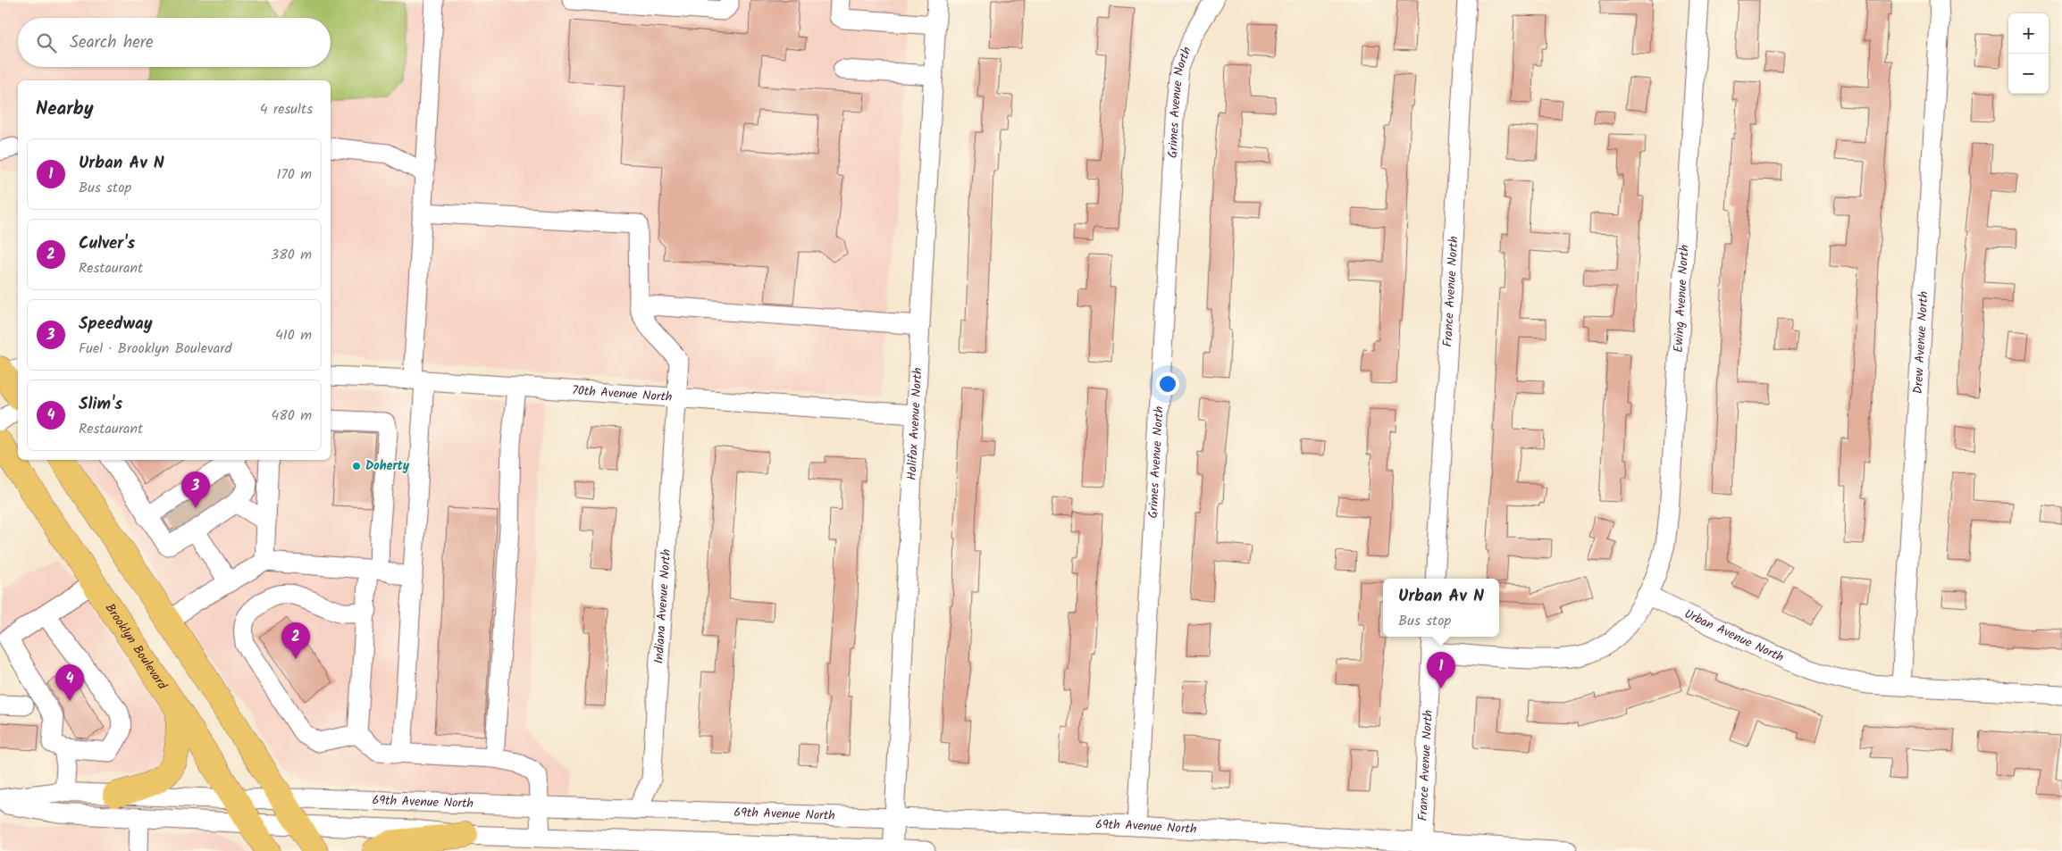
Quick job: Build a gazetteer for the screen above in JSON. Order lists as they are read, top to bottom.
{
  "streets": {
    "main road": ["Brooklyn Boulevard"],
    "street": [
      "Grimes Avenue North",
      "France Avenue North",
      "Ewing Avenue North",
      "Drew Avenue North",
      "70th Avenue North",
      "Halifax Avenue North",
      "Indiana Avenue North",
      "Urban Avenue North",
      "69th Avenue North"
    ]
  },
  "crossings": [
    ["Grimes Avenue North", "69th Avenue North"],
    ["France Avenue North", "69th Avenue North"],
    ["Ewing Avenue North", "Urban Avenue North"],
    ["Drew Avenue North", "Urban Avenue North"],
    ["70th Avenue North", "Halifax Avenue North"],
    ["70th Avenue North", "Indiana Avenue North"],
    ["Halifax Avenue North", "69th Avenue North"],
    ["Indiana Avenue North", "69th Avenue North"],
    ["Brooklyn Boulevard", "69th Avenue North"]
  ],
  "places": ["Doherty"],
  "page": {
    "map_buttons": ["+", "−"],
    "search": "Search here",
    "heading": ["Nearby", "4 results"],
    "list": [
      {
        "mark": "1",
        "name": "Urban Av N",
        "note": "Bus stop",
        "value": "170 m"
      },
      {
        "mark": "2",
        "name": "Culver's",
        "note": "Restaurant",
        "value": "380 m"
      },
      {
        "mark": "3",
        "name": "Speedway",
        "note": "Fuel · Brooklyn Boulevard",
        "value": "410 m"
      },
      {
        "mark": "4",
        "name": "Slim's",
        "note": "Restaurant",
        "value": "480 m"
      }
    ],
    "pins": [
      "3",
      "2",
      "1",
      "4"
    ],
    "popup": ["Urban Av N", "Bus stop"]
  }
}
